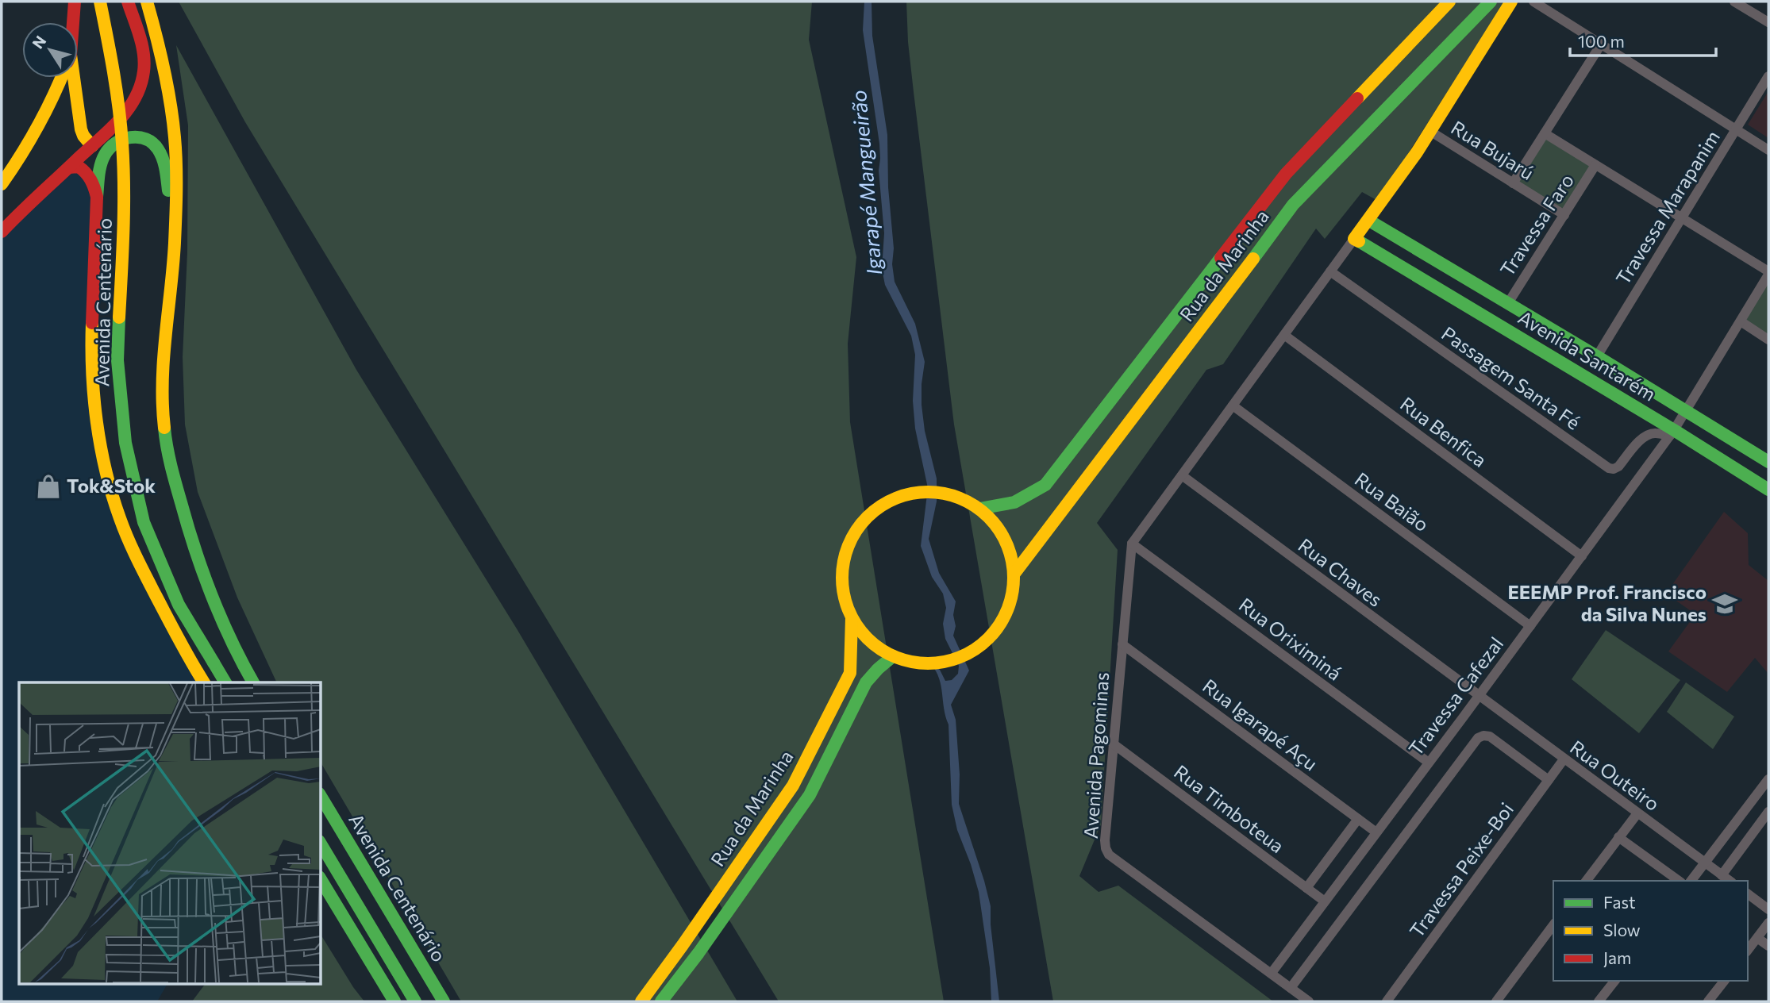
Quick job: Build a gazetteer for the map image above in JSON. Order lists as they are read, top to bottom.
{
  "streets": {
    "main road": ["Rua da Marinha", "Avenida Centenário", "Avenida Santarém"],
    "street": [
      "Rua Bujarú",
      "Travessa Marapanim",
      "Travessa Faro",
      "Passagem Santa Fé",
      "Rua Benfica",
      "Rua Baião",
      "Rua Chaves",
      "Rua Oriximiná",
      "Travessa Cafezal",
      "Rua Igarapé Açu",
      "Avenida Pagominas",
      "Rua Outeiro",
      "Rua Timboteua",
      "Travessa Peixe-Boi"
    ]
  },
  "crossings": [
    ["Rua Bujarú", "Travessa Faro"],
    ["Travessa Marapanim", "Avenida Santarém"],
    ["Travessa Faro", "Avenida Santarém"],
    ["Avenida Santarém", "Passagem Santa Fé"],
    ["Avenida Santarém", "Travessa Cafezal"],
    ["Passagem Santa Fé", "Travessa Cafezal"],
    ["Rua Benfica", "Travessa Cafezal"],
    ["Rua Baião", "Travessa Cafezal"],
    ["Rua Chaves", "Travessa Cafezal"],
    ["Rua Chaves", "Rua Outeiro"],
    ["Rua Oriximiná", "Travessa Cafezal"],
    ["Rua Oriximiná", "Avenida Pagominas"],
    ["Travessa Cafezal", "Rua Igarapé Açu"],
    ["Travessa Cafezal", "Avenida Pagominas"],
    ["Travessa Cafezal", "Rua Outeiro"],
    ["Travessa Cafezal", "Rua Timboteua"],
    ["Rua Igarapé Açu", "Avenida Pagominas"],
    ["Avenida Pagominas", "Rua Timboteua"],
    ["Rua Outeiro", "Travessa Peixe-Boi"]
  ],
  "water": ["Igarapé Mangueirão"],
  "places": {
    "shop": ["Tok&Stok"],
    "school or university": ["EEEMP Prof. Francisco da Silva Nunes"]
  },
  "legend": ["Fast", "Slow", "Jam"],
  "scale_bar": "100 m",
  "north": "top left"
}
